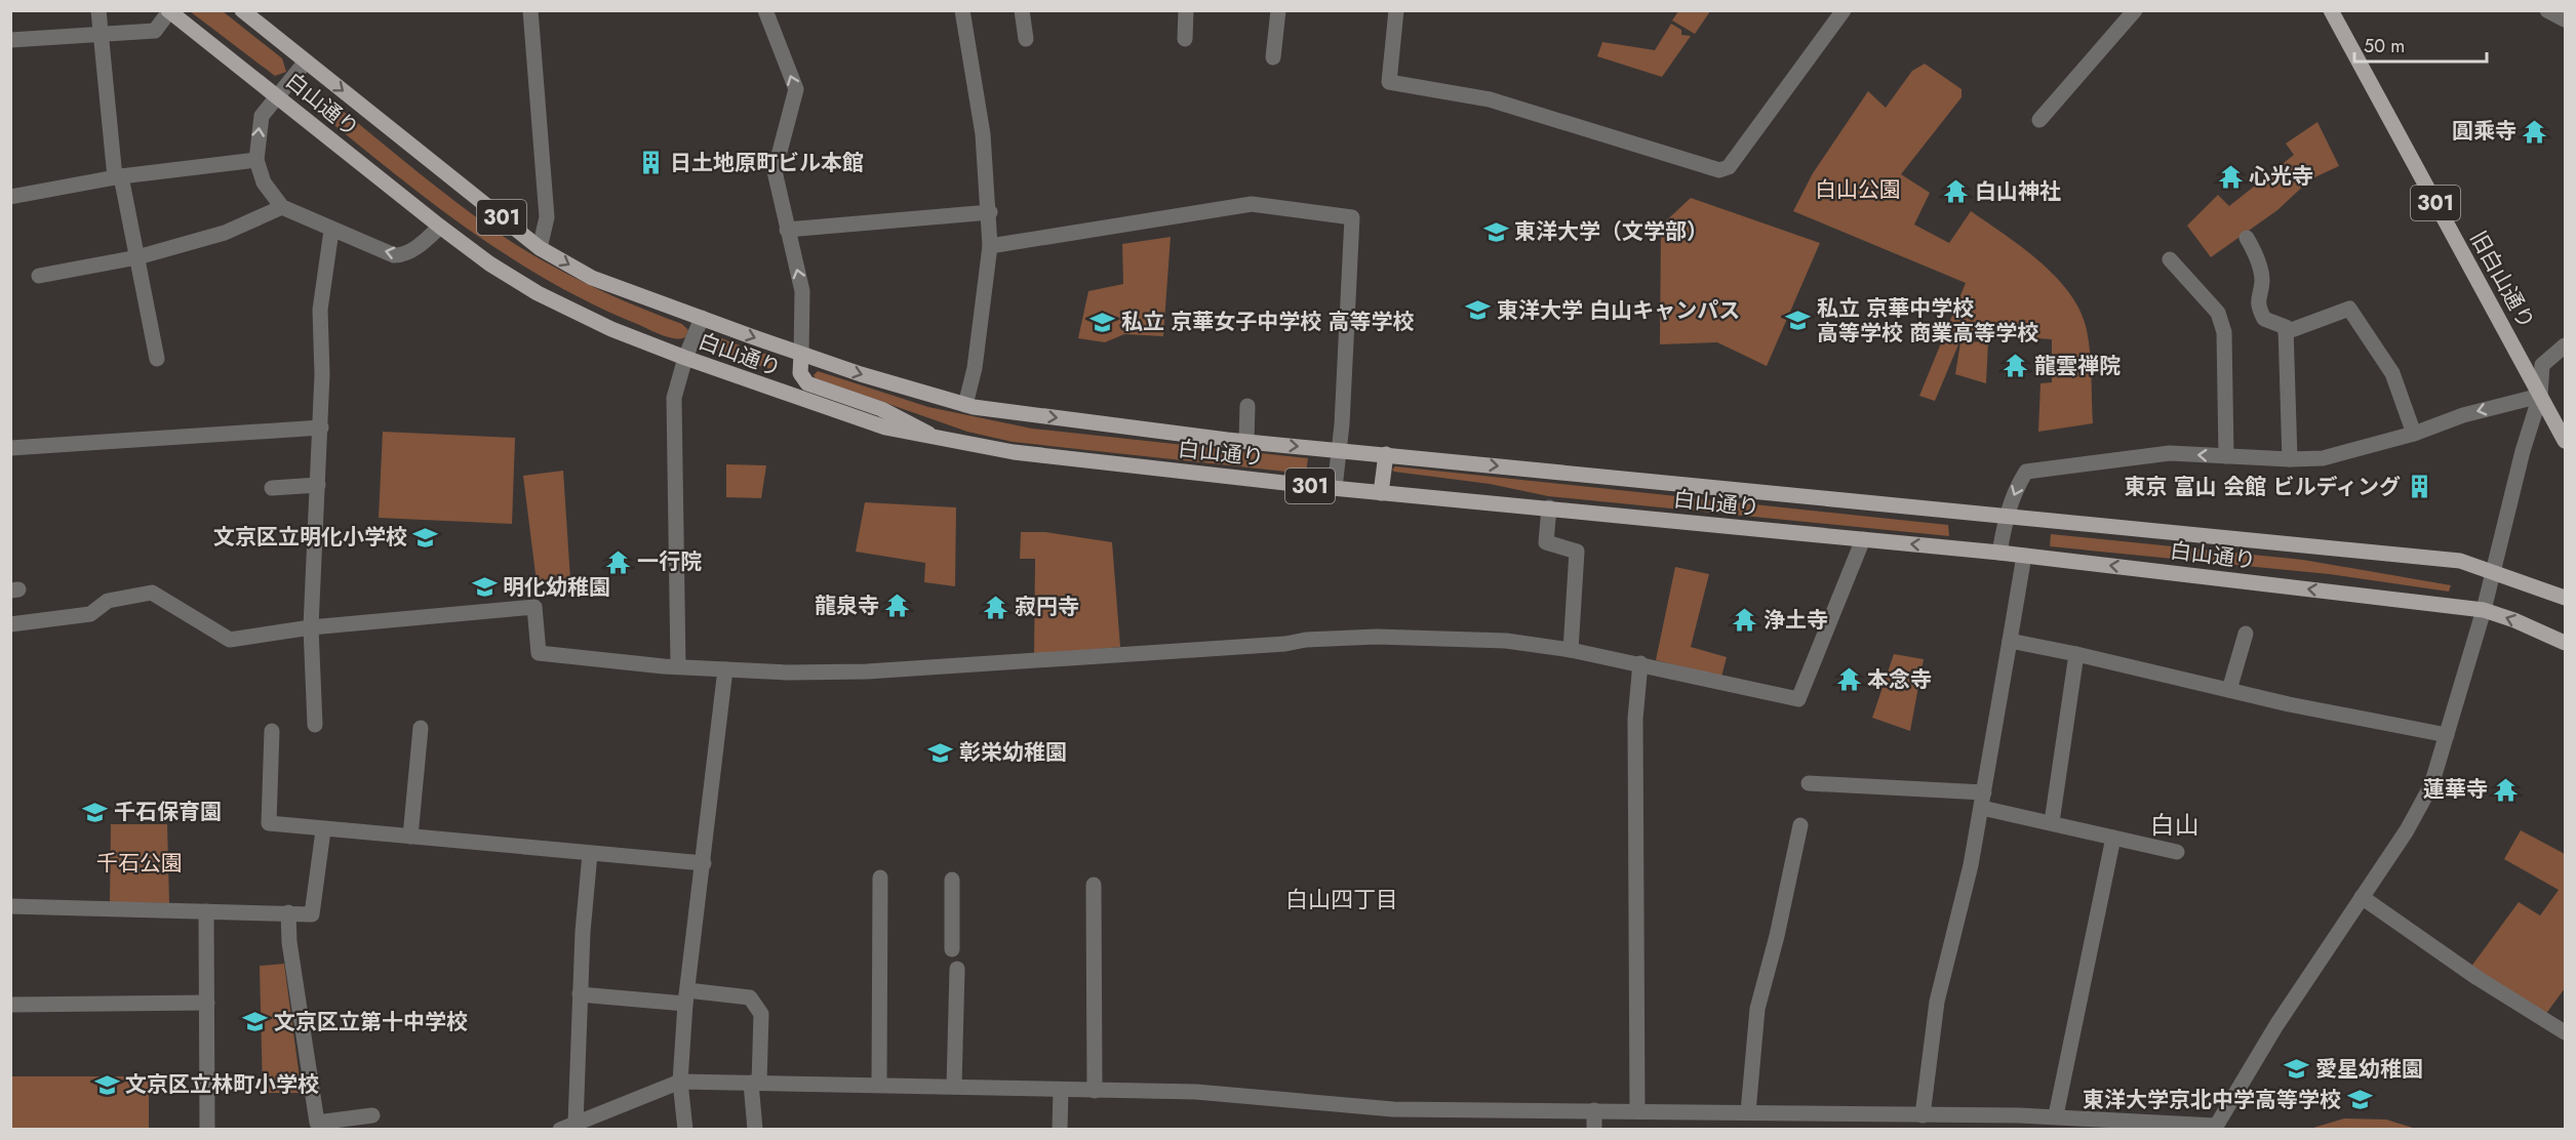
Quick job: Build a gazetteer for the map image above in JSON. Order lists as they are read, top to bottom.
{
  "streets": {
    "main road": ["白山通り", "301", "旧白山通り"]
  },
  "districts": ["白山", "白山四丁目"],
  "parks": ["白山公園", "千石公園"],
  "places": {
    "temple": [
      "圓乘寺",
      "心光寺",
      "白山神社",
      "龍雲禅院",
      "一行院",
      "龍泉寺",
      "寂円寺",
      "浄土寺",
      "本念寺",
      "蓮華寺"
    ],
    "building": ["日土地原町ビル本館", "東京 富山 会館 ビルディング"],
    "school or university": [
      "東洋大学（文学部）",
      "東洋大学 白山キャンパス",
      "私立 京華中学校 高等学校 商業高等学校",
      "私立 京華女子中学校 高等学校",
      "文京区立明化小学校",
      "明化幼稚園",
      "彰栄幼稚園",
      "千石保育園",
      "文京区立第十中学校",
      "愛星幼稚園",
      "文京区立林町小学校",
      "東洋大学京北中学高等学校"
    ]
  },
  "scale_bar": "50 m"
}
